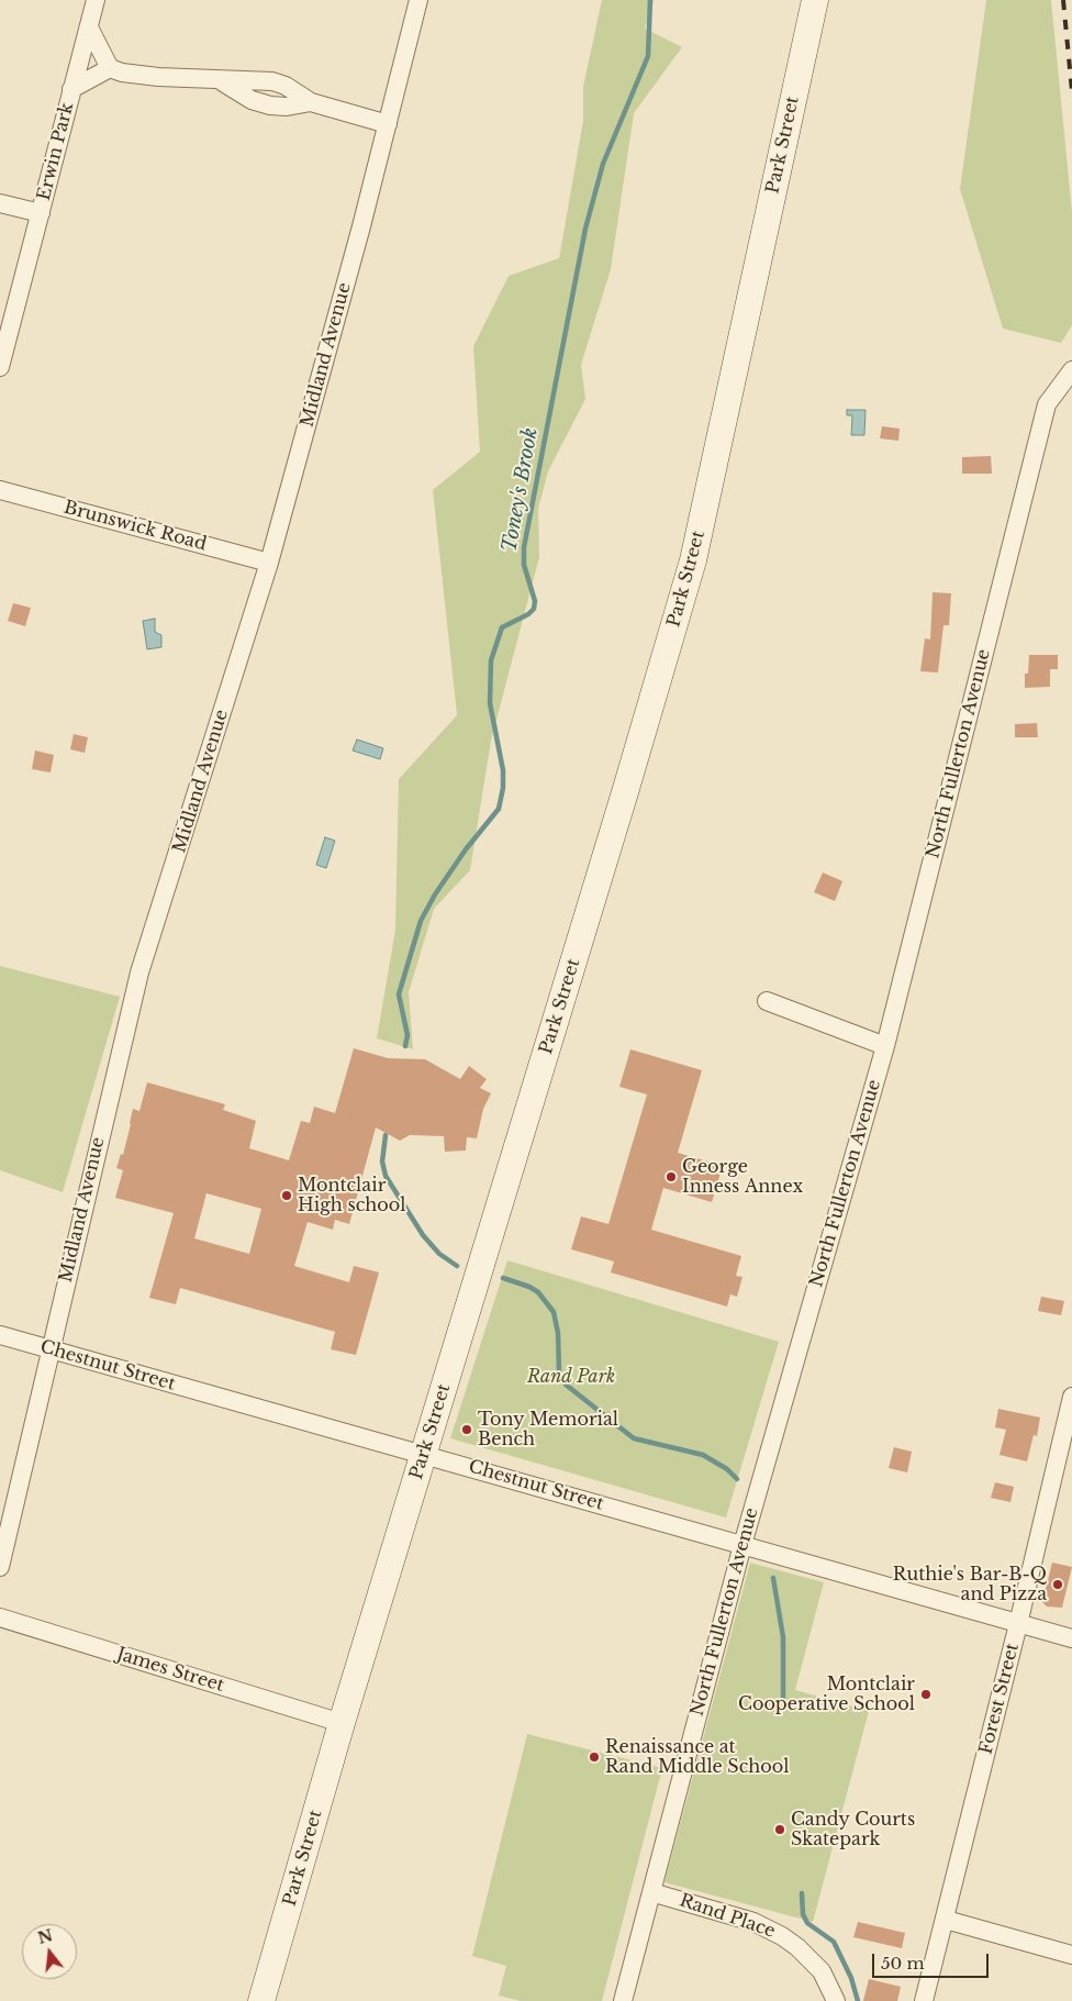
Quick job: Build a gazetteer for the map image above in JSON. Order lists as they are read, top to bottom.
{
  "streets": {
    "street": [
      "Park Street",
      "Erwin Park",
      "Midland Avenue",
      "Brunswick Road",
      "North Fullerton Avenue",
      "Chestnut Street",
      "James Street",
      "Forest Street",
      "Rand Place"
    ]
  },
  "crossings": [
    ["Park Street", "Chestnut Street"],
    ["Park Street", "James Street"],
    ["Midland Avenue", "Brunswick Road"],
    ["Midland Avenue", "Chestnut Street"],
    ["North Fullerton Avenue", "Chestnut Street"],
    ["North Fullerton Avenue", "Rand Place"],
    ["Chestnut Street", "Forest Street"]
  ],
  "water": ["Toney's Brook"],
  "parks": ["Rand Park"],
  "places": [
    "George Inness Annex",
    "Montclair High school",
    "Tony Memorial Bench",
    "Ruthie's Bar-B-Q and Pizza",
    "Montclair Cooperative School",
    "Renaissance at Rand Middle School",
    "Candy Courts Skatepark"
  ],
  "scale_bar": "50 m",
  "north": "top"
}
